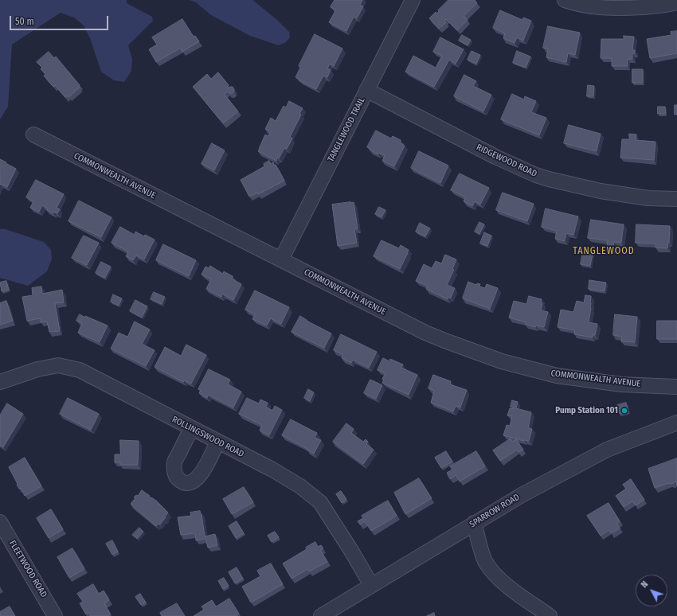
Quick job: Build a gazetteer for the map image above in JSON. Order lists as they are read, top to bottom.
{
  "streets": {
    "street": [
      "TANGLEWOOD TRAIL",
      "RIDGEWOOD ROAD",
      "COMMONWEALTH AVENUE",
      "ROLLINGSWOOD ROAD",
      "SPARROW ROAD",
      "FLEETWOOD ROAD"
    ]
  },
  "crossings": [
    ["TANGLEWOOD TRAIL", "RIDGEWOOD ROAD"],
    ["TANGLEWOOD TRAIL", "COMMONWEALTH AVENUE"],
    ["ROLLINGSWOOD ROAD", "SPARROW ROAD"]
  ],
  "districts": ["TANGLEWOOD"],
  "places": ["Pump Station 101"],
  "scale_bar": "50 m",
  "north": "top left"
}
